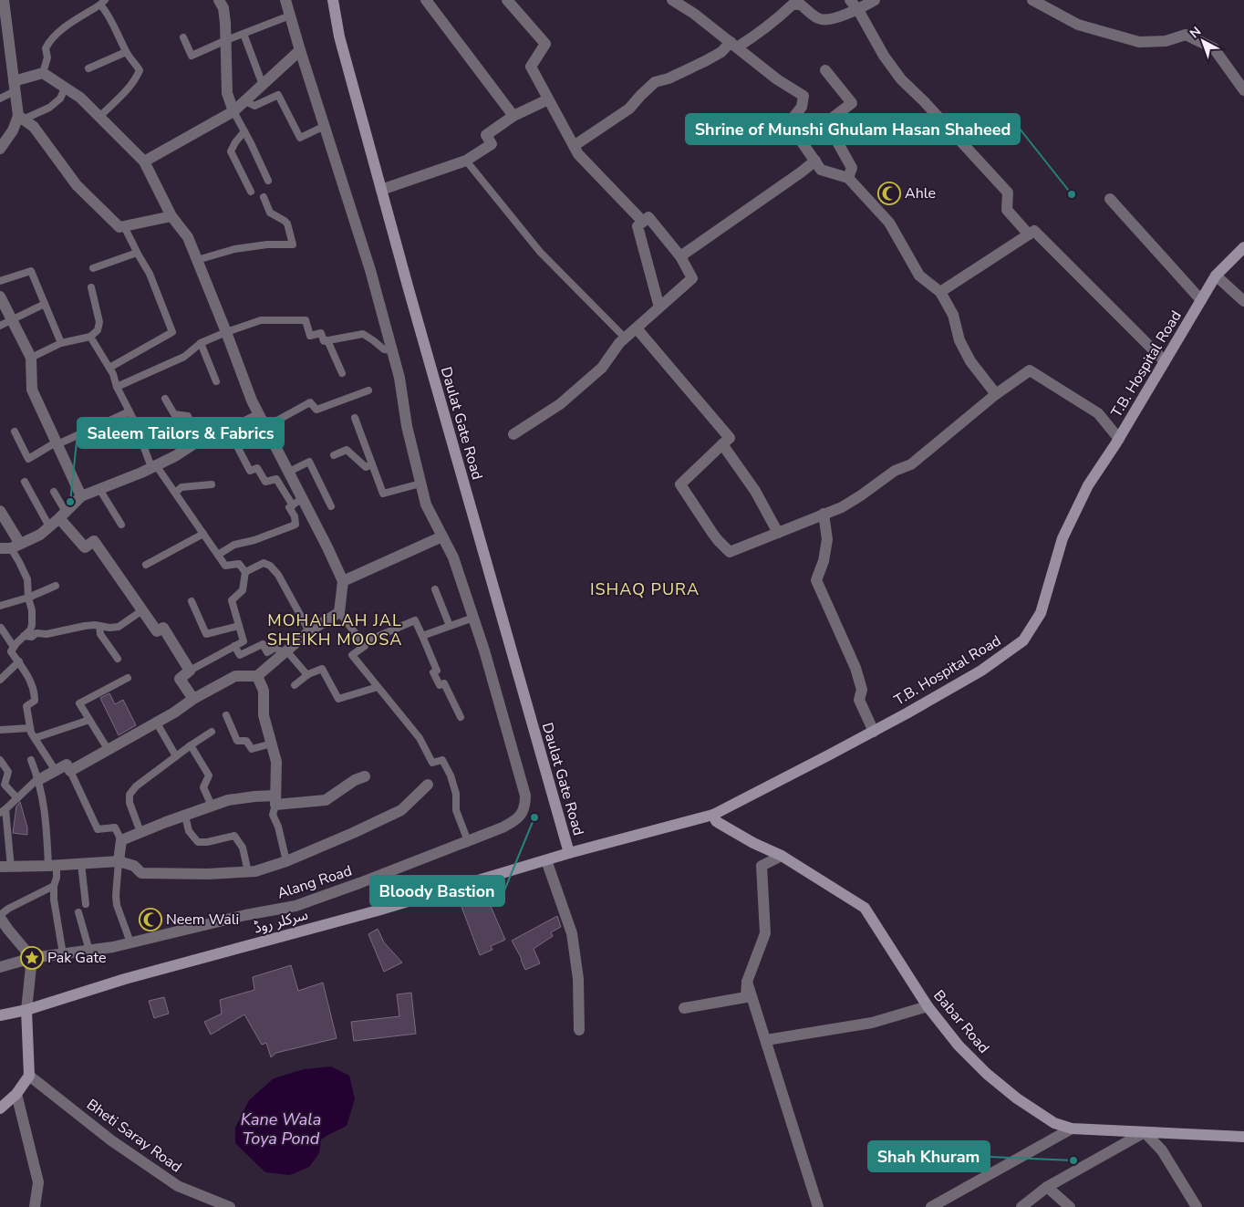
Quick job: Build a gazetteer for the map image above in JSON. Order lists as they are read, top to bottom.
{
  "streets": {
    "main road": [
      "T.B. Hospital Road",
      "Daulat Gate Road",
      "سرکلر روڈ",
      "Babar Road"
    ],
    "street": ["Alang Road", "Bheti Saray Road"]
  },
  "crossings": [
    ["T.B. Hospital Road", "Daulat Gate Road"],
    ["T.B. Hospital Road", "سرکلر روڈ"],
    ["T.B. Hospital Road", "Babar Road"],
    ["Daulat Gate Road", "سرکلر روڈ"]
  ],
  "districts": ["ISHAQ PURA", "MOHALLAH JAL SHEIKH MOOSA"],
  "water": ["Kane Wala Toya Pond"],
  "places": {
    "mosque": ["Ahle", "Neem Wali"],
    "other": [
      "Shrine of Munshi Ghulam Hasan Shaheed",
      "Saleem Tailors & Fabrics",
      "Bloody Bastion",
      "Shah Khuram"
    ],
    "place": ["Pak Gate"]
  },
  "north": "top left"
}
